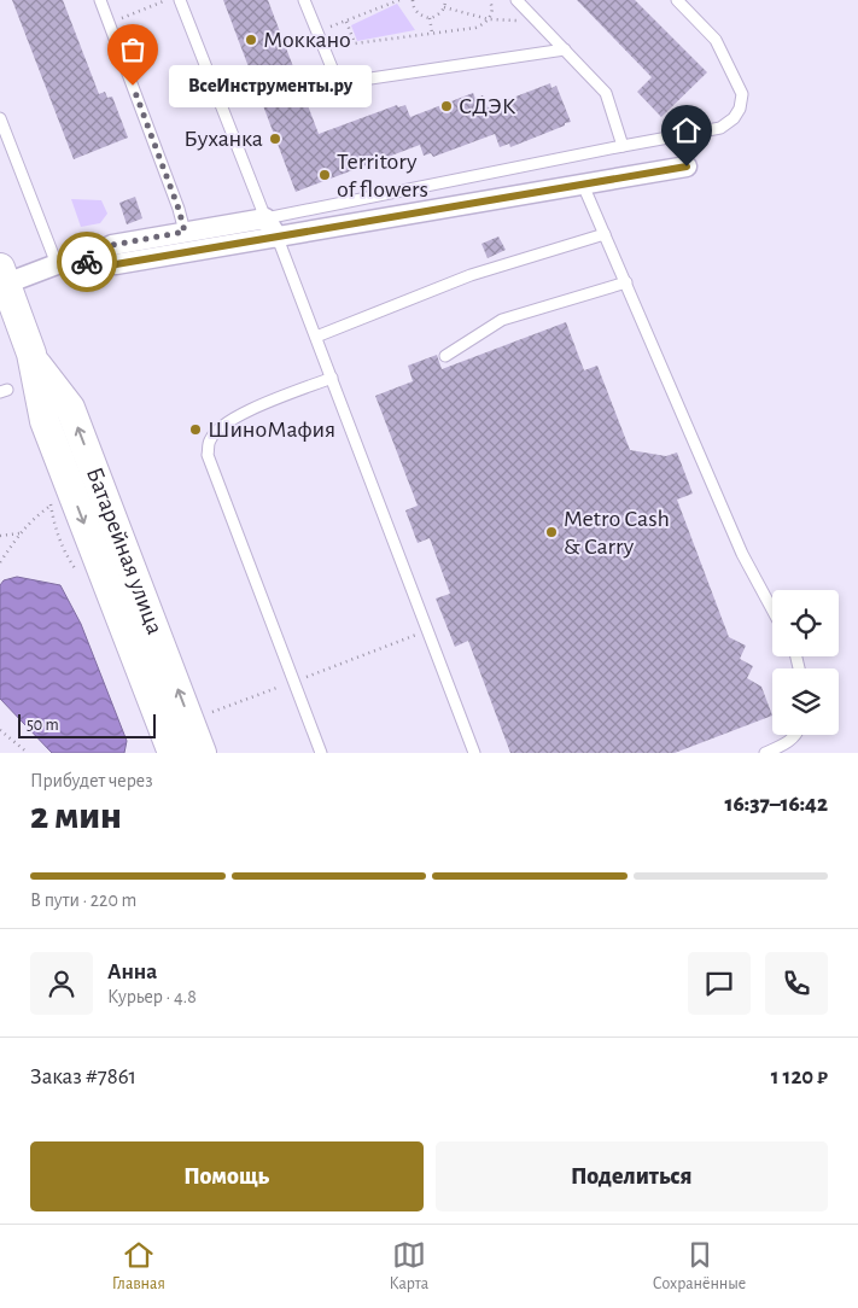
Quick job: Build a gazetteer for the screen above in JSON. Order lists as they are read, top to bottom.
{
  "streets": {
    "main road": ["Батарейная улица"]
  },
  "places": [
    "Моккано",
    "ВсеИнструменты.ру",
    "СДЭК",
    "Буханка",
    "Territory of flowers",
    "ШиноМафия",
    "Metro Cash & Carry"
  ],
  "scale_bar": "50 m",
  "page": {
    "bubble": "ВсеИнструменты.ру",
    "scale": "50 m",
    "heading": ["2 мин", "Прибудет через", "16:37–16:42"],
    "panel": [
      "Анна",
      "Курьер · 4.8",
      "Заказ #7861",
      "1 120 ₽"
    ],
    "bar": "В пути · 220 m",
    "buttons": ["Помощь", "Поделиться"],
    "tabs": ["Главная", "Карта", "Сохранённые"]
  }
}
